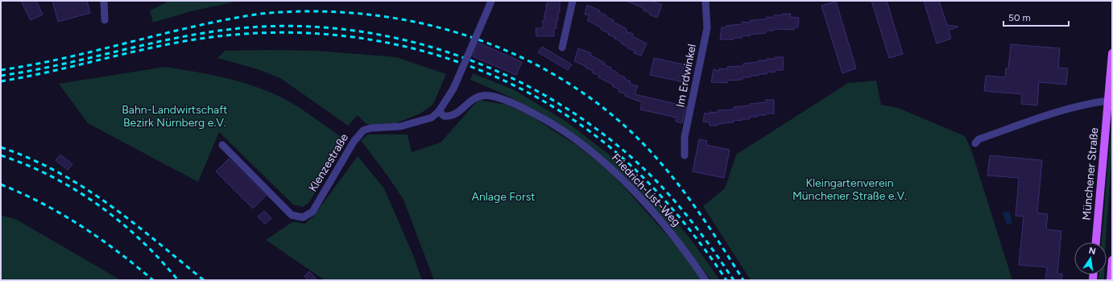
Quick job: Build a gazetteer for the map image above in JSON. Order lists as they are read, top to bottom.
{
  "streets": {
    "main road": ["Münchener Straße"],
    "street": ["Im Erdwinkel", "Klenzestraße", "Friedrich-List-Weg"]
  },
  "crossings": [
    ["Klenzestraße", "Friedrich-List-Weg"]
  ],
  "parks": ["Bahn-Landwirtschaft Bezirk Nürnberg e.V.", "Kleingartenverein Münchener Straße e.V.", "Anlage Forst"],
  "scale_bar": "50 m",
  "north": "top"
}
